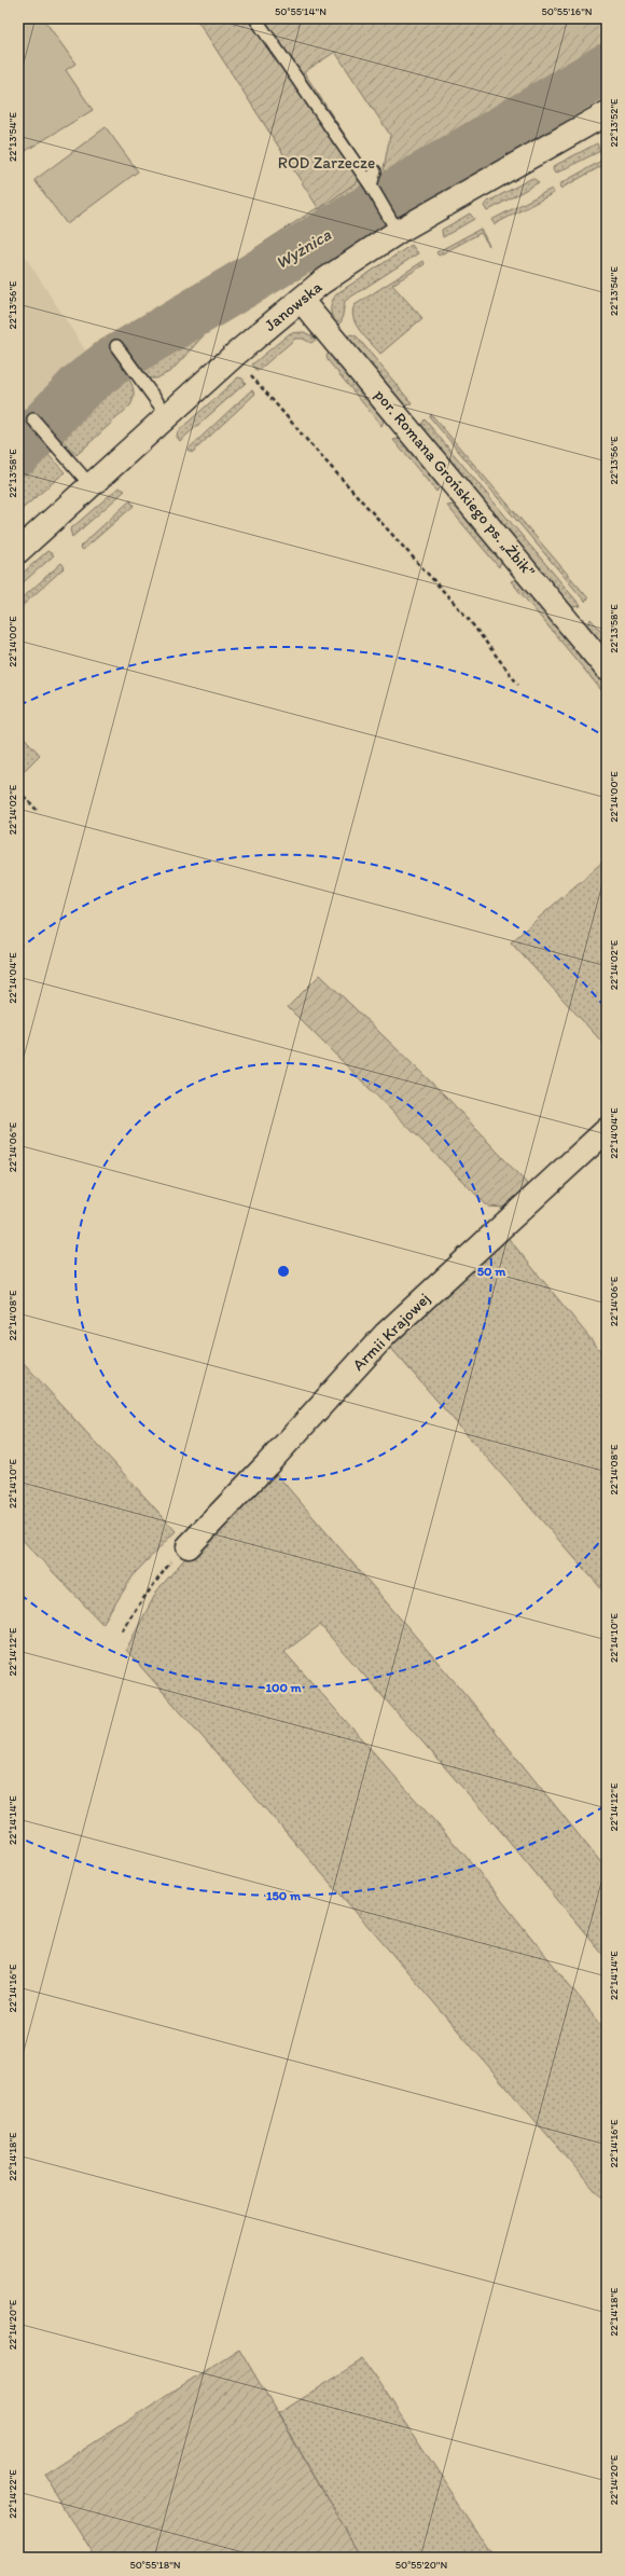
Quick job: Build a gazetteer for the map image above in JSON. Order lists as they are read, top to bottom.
{
  "streets": {
    "street": ["Janowska", "por. Romana Grońskiego ps. „Żbik”", "Armii Krajowej"]
  },
  "crossings": [
    ["Janowska", "por. Romana Grońskiego ps. „Żbik”"]
  ],
  "water": ["Wyżnica"],
  "parks": ["ROD Zarzecze"],
  "coordinates": [
    "50°55'14\"N",
    "50°55'16\"N",
    "22°13'52\"E",
    "22°13'54\"E",
    "22°13'56\"E",
    "22°13'58\"E",
    "22°14'00\"E",
    "22°14'02\"E",
    "22°14'04\"E",
    "22°14'06\"E",
    "22°14'08\"E",
    "22°14'10\"E",
    "22°14'12\"E",
    "22°14'14\"E",
    "22°14'16\"E",
    "22°14'18\"E",
    "22°14'20\"E",
    "22°14'22\"E",
    "50°55'18\"N",
    "50°55'20\"N"
  ],
  "rings": ["50 m", "100 m", "150 m"]
}
